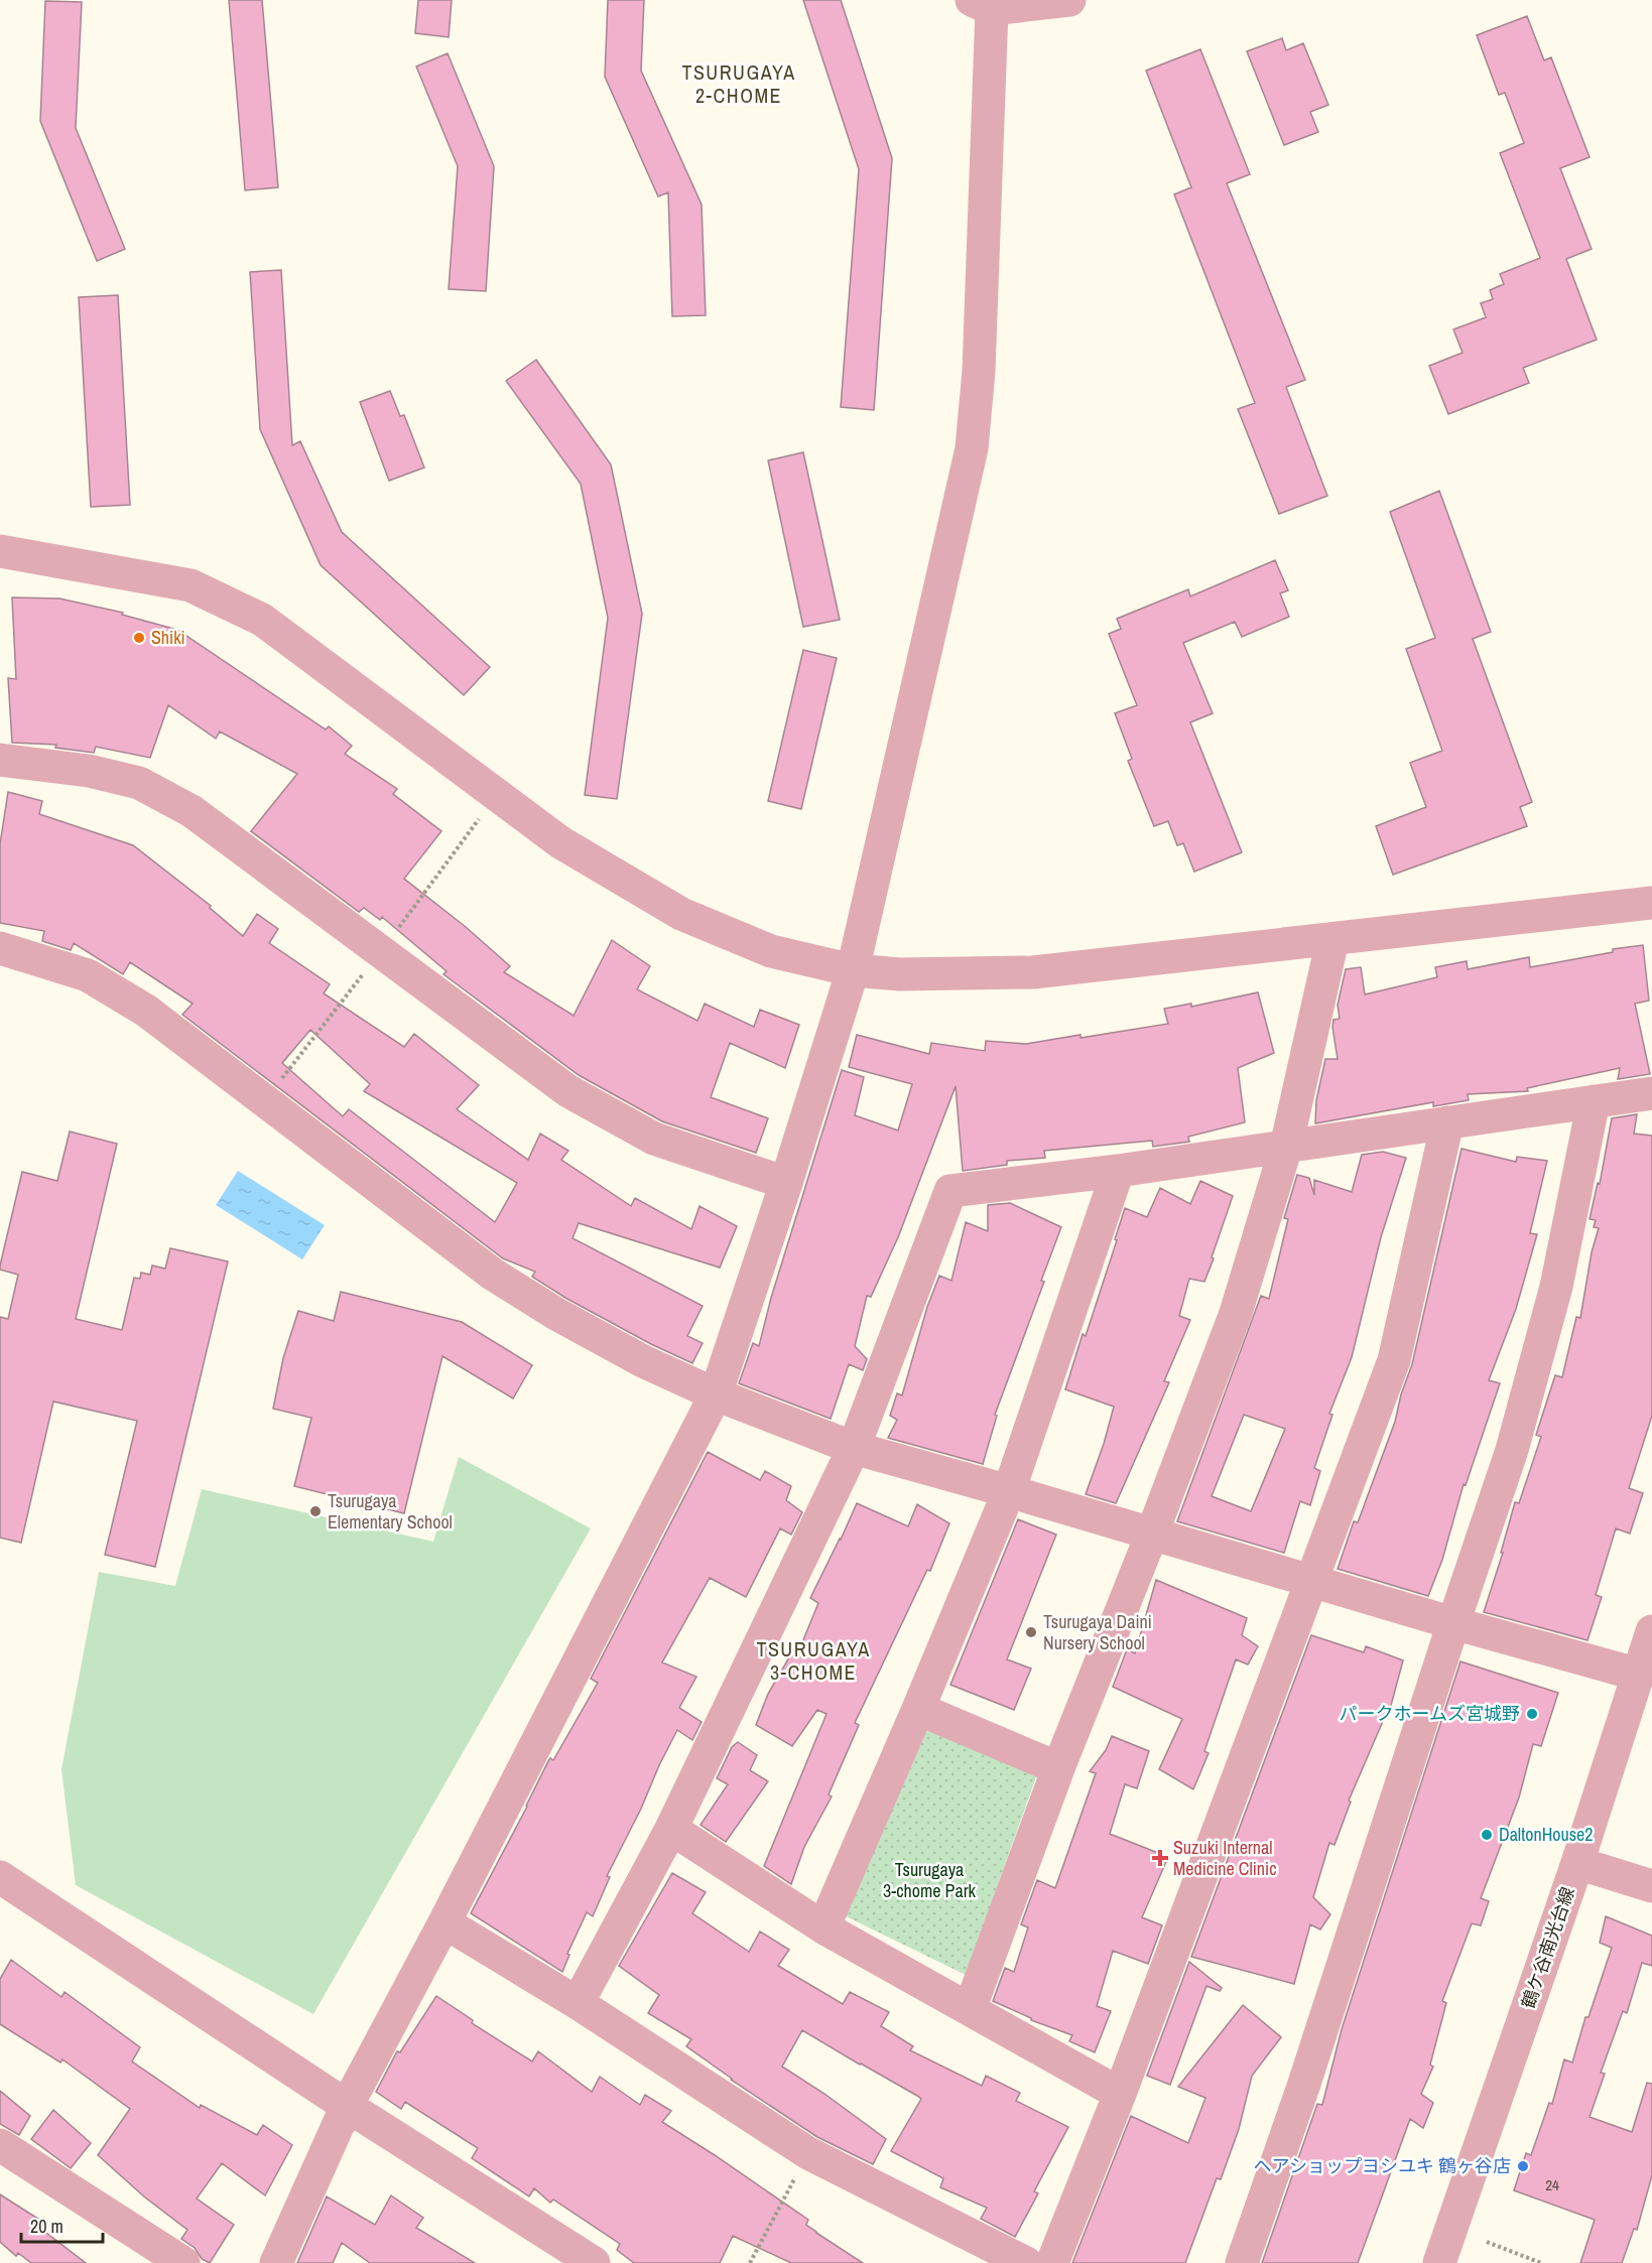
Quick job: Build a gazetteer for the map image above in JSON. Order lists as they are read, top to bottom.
{
  "streets": {
    "street": ["鶴ケ谷南光台線"]
  },
  "districts": ["TSURUGAYA 2-CHOME", "TSURUGAYA 3-CHOME"],
  "parks": ["Tsurugaya 3-chome Park"],
  "places": {
    "other": [
      "Shiki",
      "Tsurugaya Elementary School",
      "Tsurugaya Daini Nursery School",
      "パークホームズ宮城野",
      "DaltonHouse2",
      "ヘアショップヨシユキ 鶴ヶ谷店"
    ],
    "health": ["Suzuki Internal Medicine Clinic"]
  },
  "house_numbers": ["24"],
  "scale_bar": "20 m"
}
